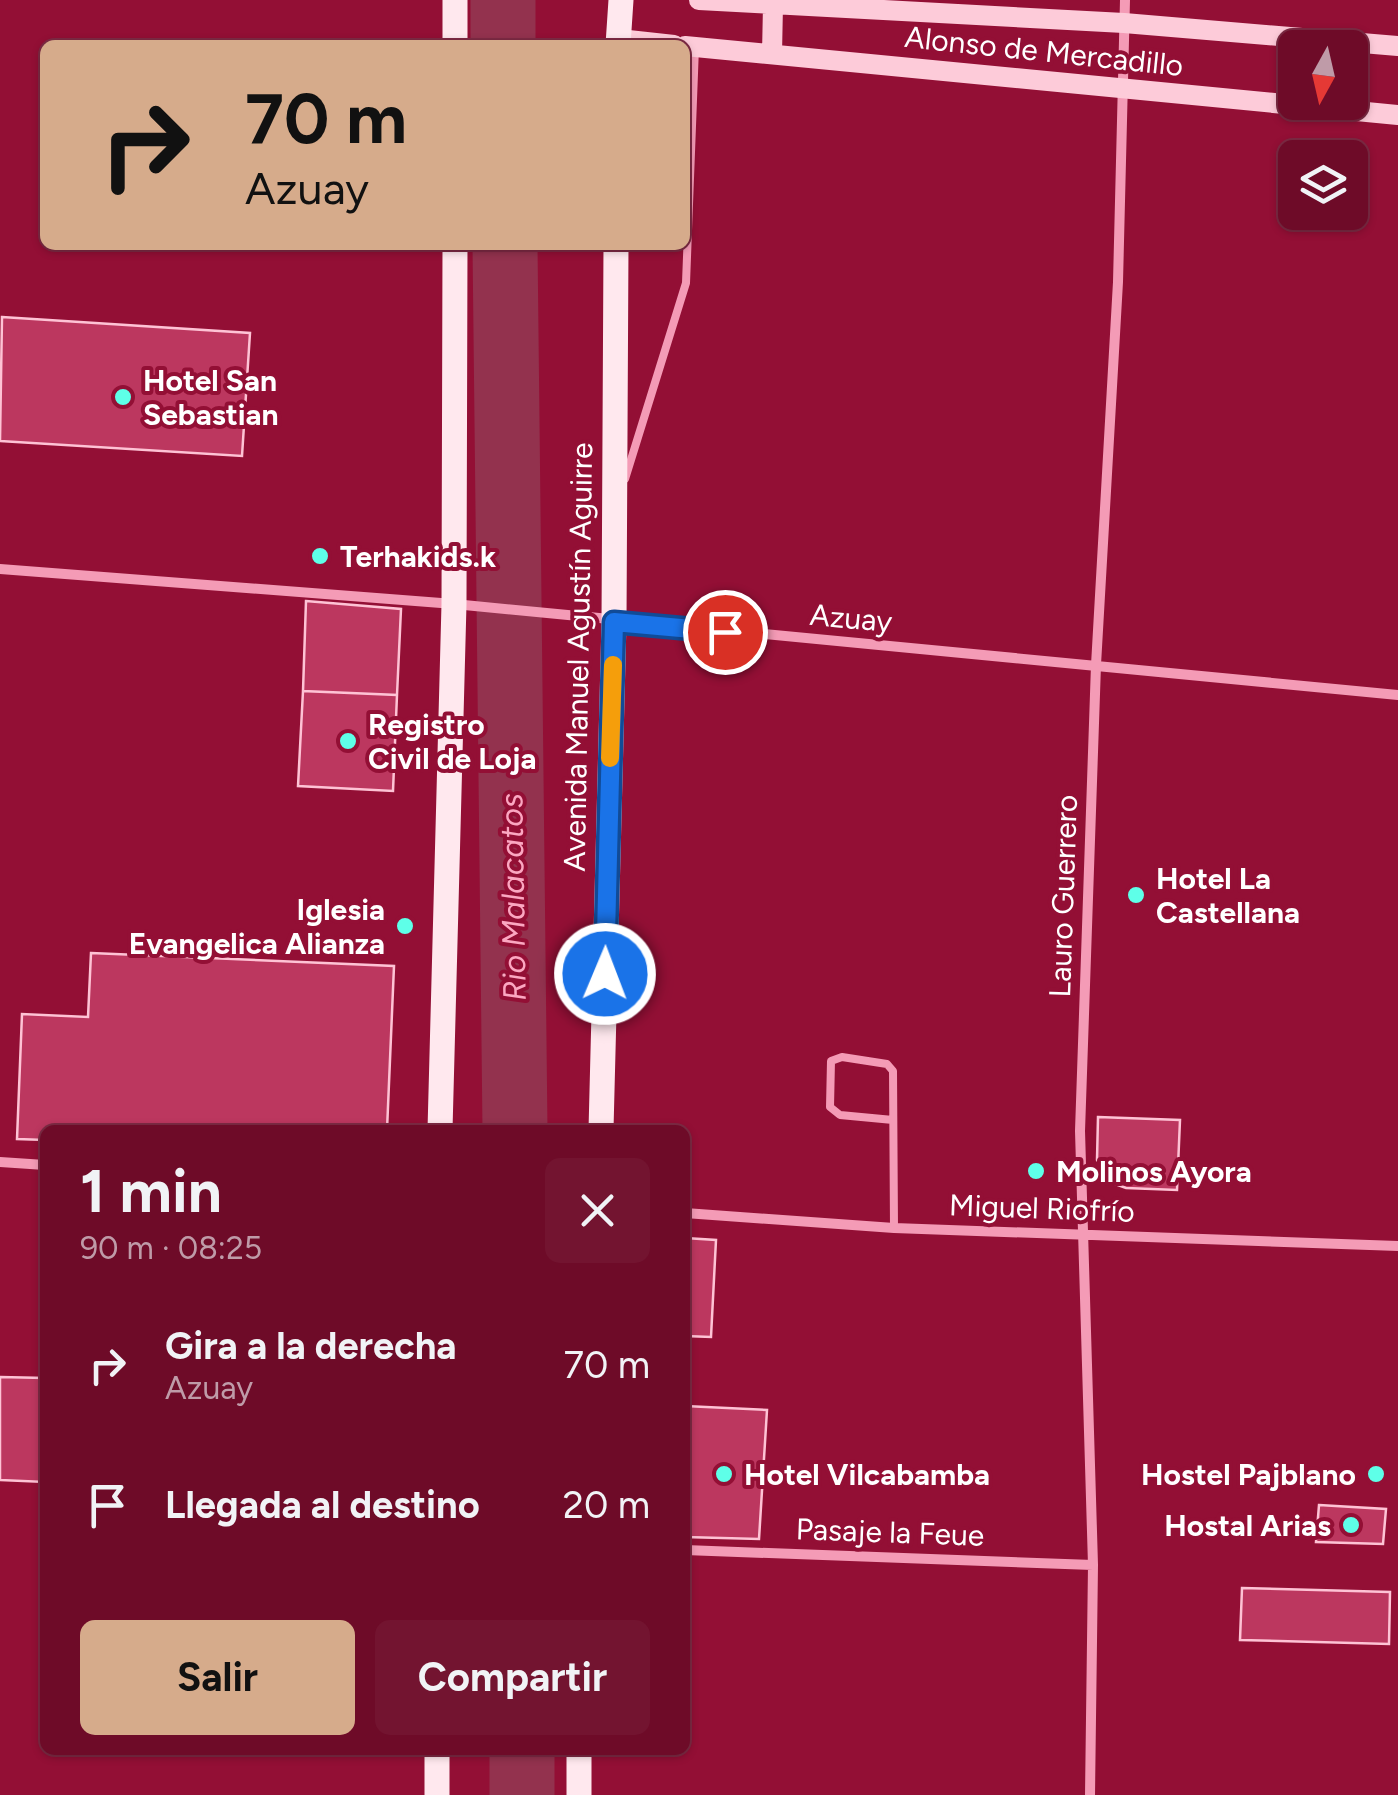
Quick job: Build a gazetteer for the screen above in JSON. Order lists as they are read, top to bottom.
{
  "streets": {
    "main road": ["Alonso de Mercadillo", "Avenida Manuel Agustín Aguirre"],
    "street": [
      "Azuay",
      "Lauro Guerrero",
      "Miguel Riofrío",
      "Pasaje la Feue"
    ]
  },
  "crossings": [
    ["Alonso de Mercadillo", "Lauro Guerrero"],
    ["Azuay", "Avenida Manuel Agustín Aguirre"],
    ["Azuay", "Lauro Guerrero"],
    ["Lauro Guerrero", "Miguel Riofrío"],
    ["Lauro Guerrero", "Pasaje la Feue"]
  ],
  "water": ["Rio Malacatos"],
  "places": [
    "Hotel San Sebastian",
    "Terhakids.k",
    "Registro Civil de Loja",
    "Hotel La Castellana",
    "Iglesia Evangelica Alianza",
    "Molinos Ayora",
    "Hotel Vilcabamba",
    "Hostel Pajblano",
    "Hostal Arias"
  ],
  "north": "bottom",
  "page": {
    "turn": ["70 m", "Azuay"],
    "heading": ["1 min", "90 m · 08:25"],
    "list": [
      {
        "name": "Gira a la derecha",
        "note": "Azuay",
        "value": "70 m"
      },
      {
        "name": "Llegada al destino",
        "value": "20 m"
      }
    ],
    "buttons": ["Salir", "Compartir"]
  }
}
